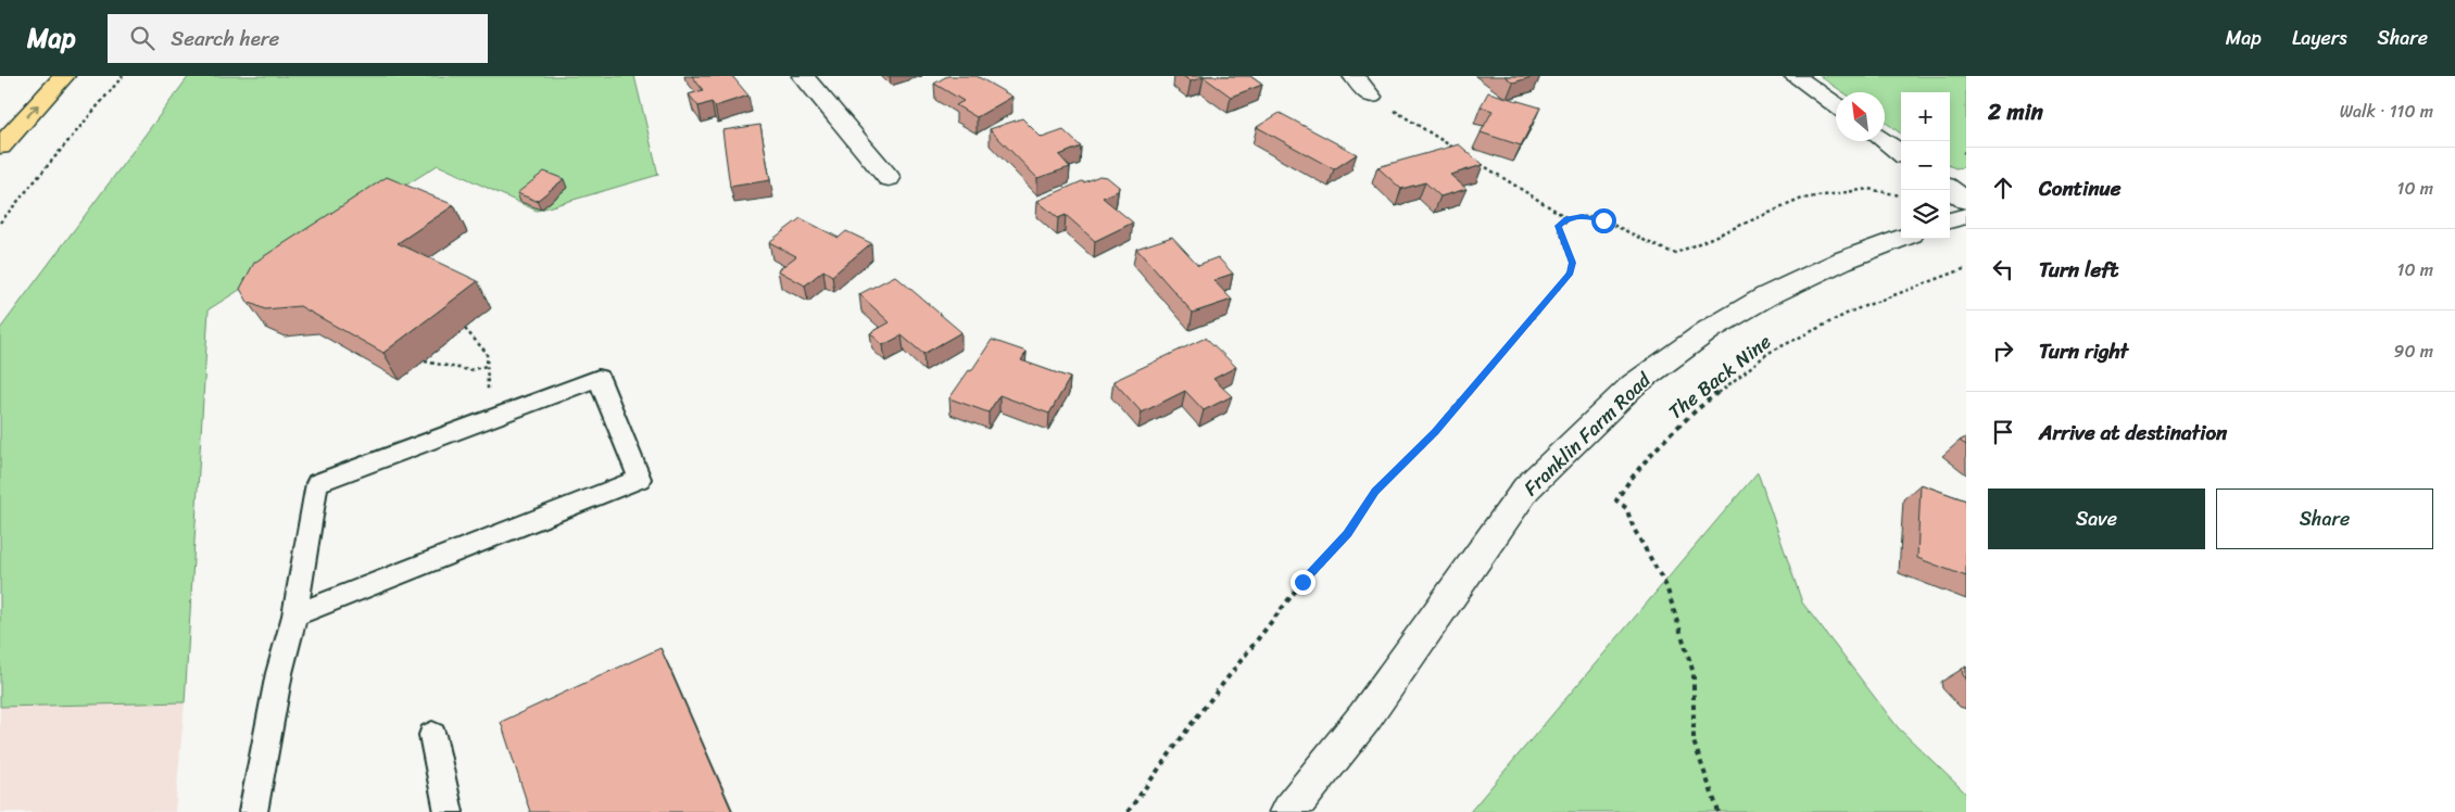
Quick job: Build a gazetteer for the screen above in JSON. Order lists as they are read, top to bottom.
{
  "streets": {
    "street": ["Franklin Farm Road"],
    "path": ["The Back Nine"]
  },
  "north": "top left",
  "page": {
    "header": "Map",
    "search": "Search here",
    "nav": ["Map", "Layers", "Share"],
    "heading": ["2 min", "Walk · 110 m"],
    "map_buttons": ["+", "−"],
    "list": [
      ["Continue", "10 m"],
      ["Turn left", "10 m"],
      ["Turn right", "90 m"],
      "Arrive at destination"
    ],
    "buttons": ["Save", "Share"]
  }
}
